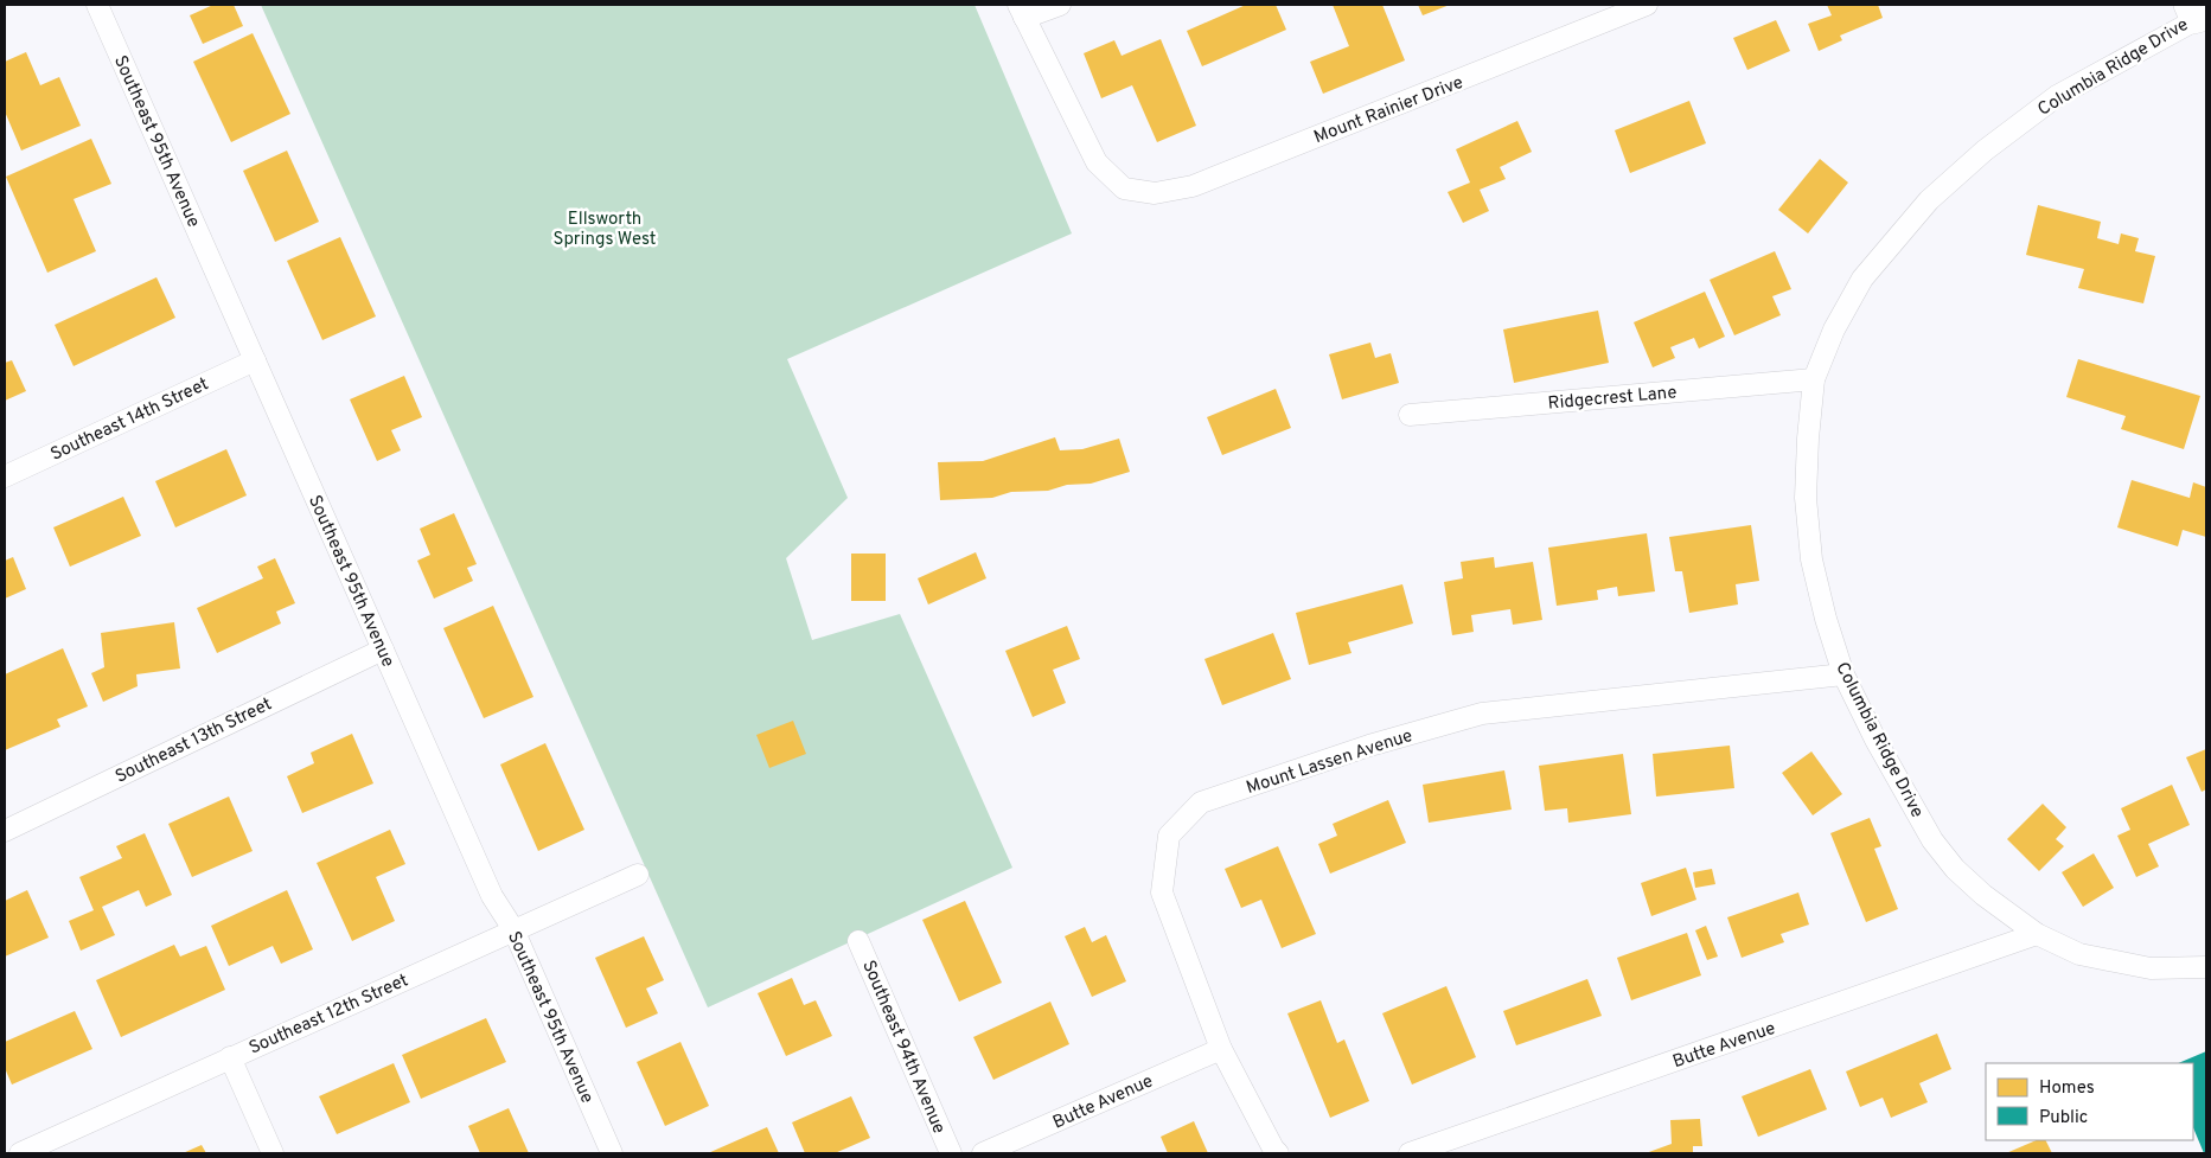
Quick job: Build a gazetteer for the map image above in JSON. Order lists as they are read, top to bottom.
{
  "streets": {
    "street": [
      "Columbia Ridge Drive",
      "Mount Rainier Drive",
      "Southeast 95th Avenue",
      "Ridgecrest Lane",
      "Southeast 14th Street",
      "Southeast 13th Street",
      "Mount Lassen Avenue",
      "Southeast 12th Street",
      "Butte Avenue",
      "Southeast 94th Avenue"
    ]
  },
  "crossings": [
    ["Columbia Ridge Drive", "Ridgecrest Lane"],
    ["Columbia Ridge Drive", "Mount Lassen Avenue"],
    ["Columbia Ridge Drive", "Butte Avenue"],
    ["Southeast 95th Avenue", "Southeast 14th Street"],
    ["Southeast 95th Avenue", "Southeast 13th Street"],
    ["Southeast 95th Avenue", "Southeast 12th Street"],
    ["Mount Lassen Avenue", "Butte Avenue"]
  ],
  "parks": ["Ellsworth Springs West"],
  "legend": ["Homes", "Public"]
}
